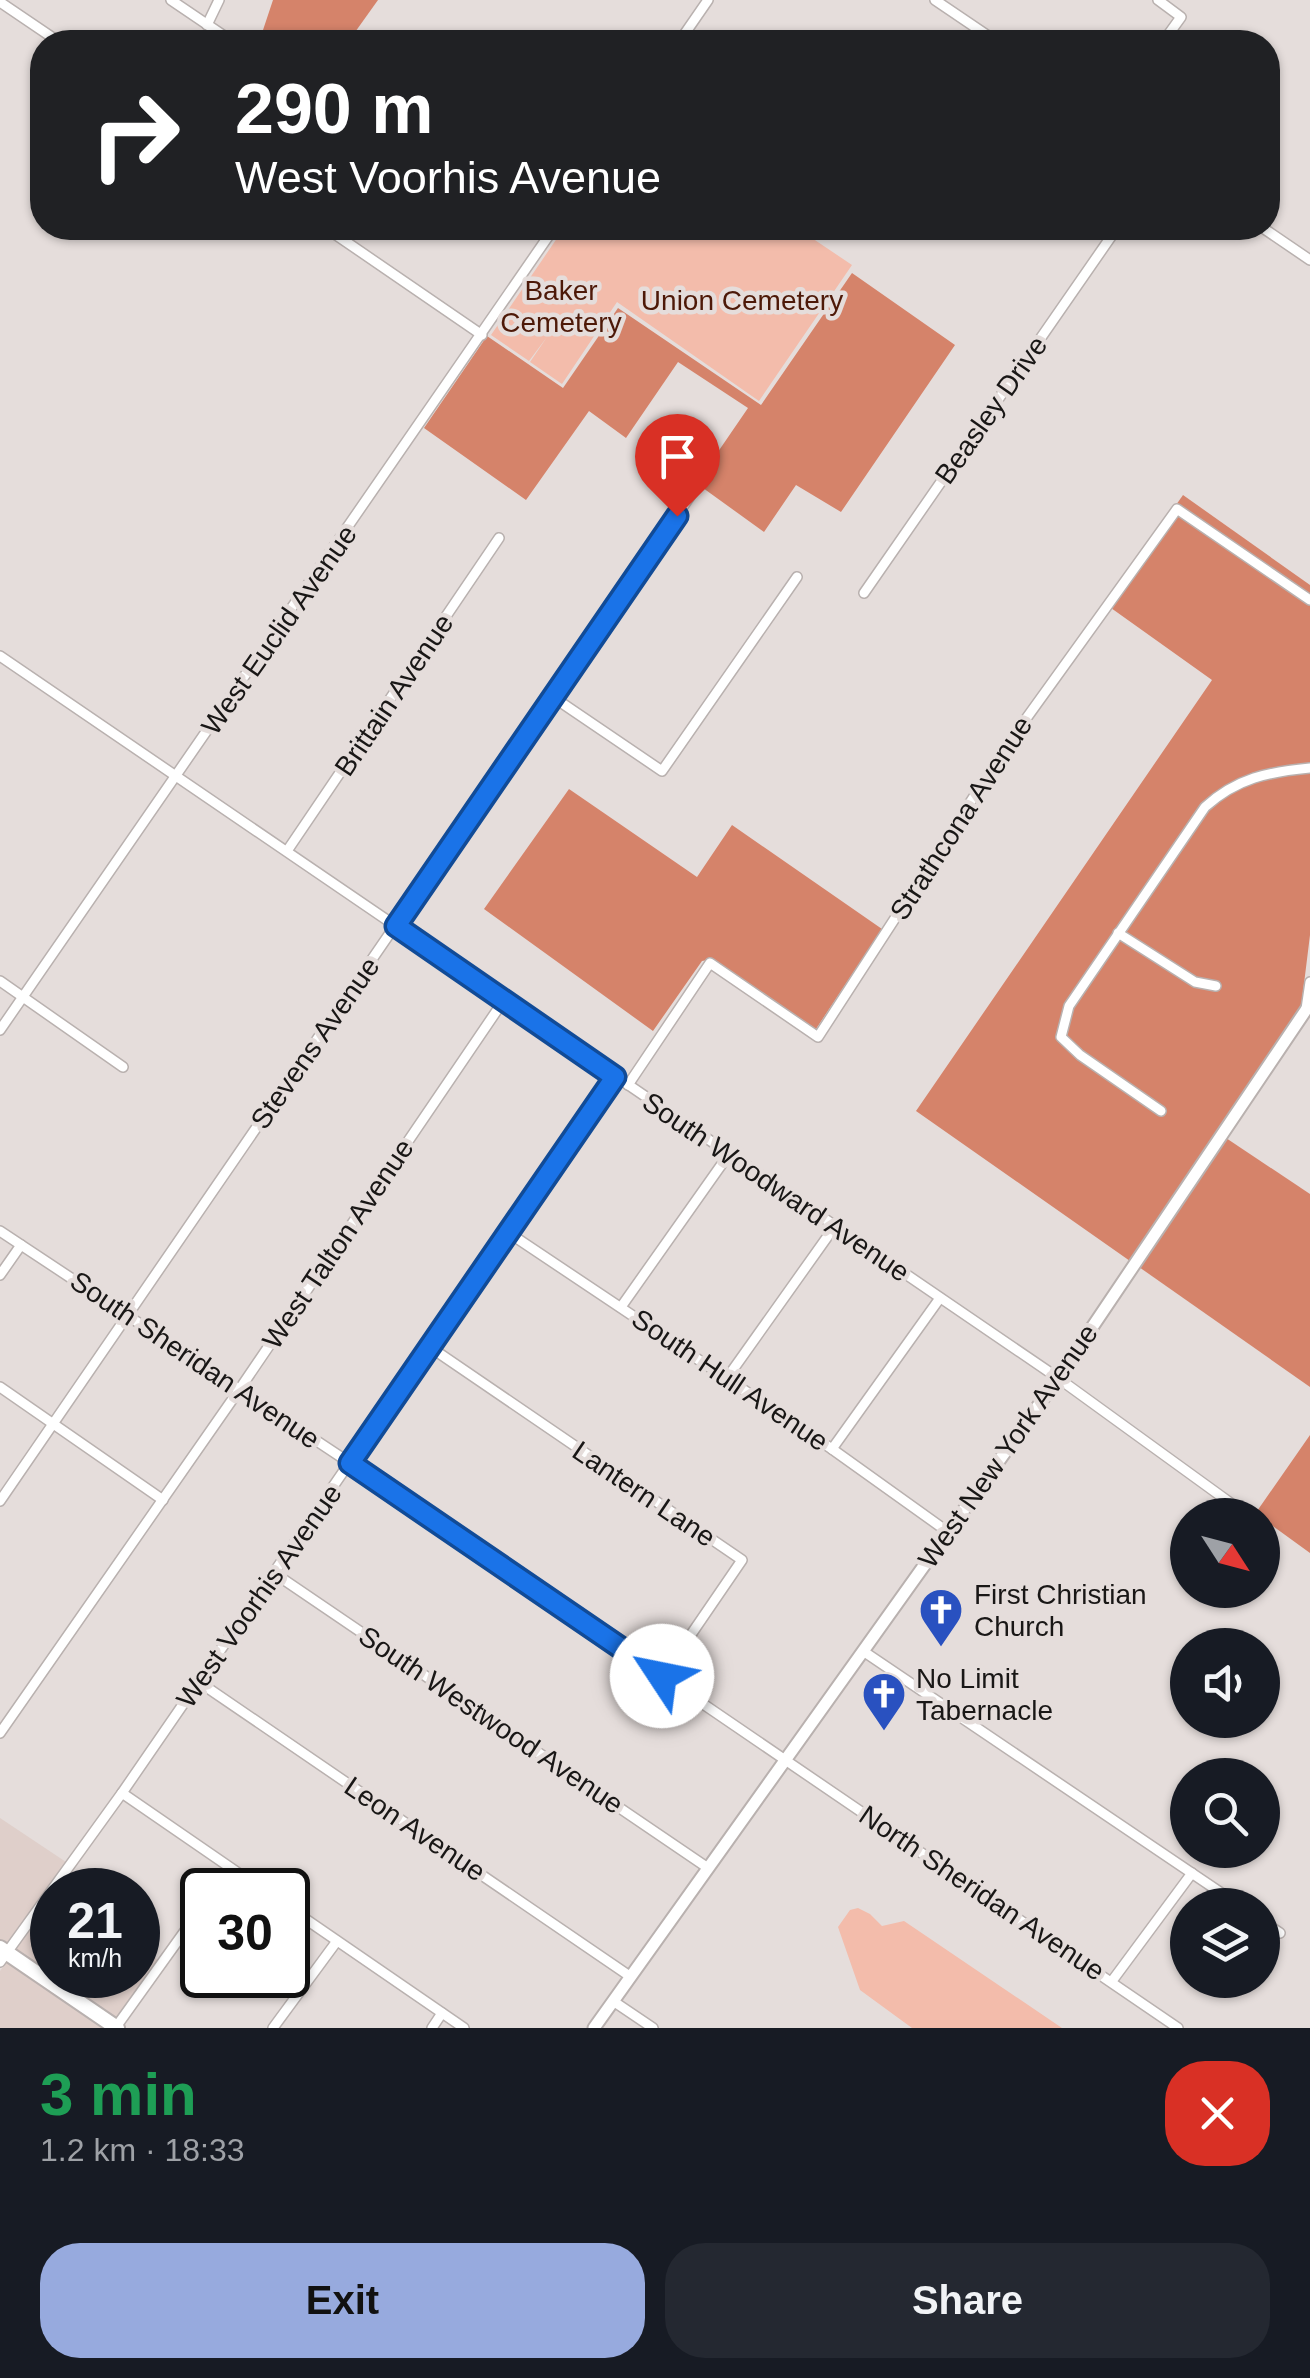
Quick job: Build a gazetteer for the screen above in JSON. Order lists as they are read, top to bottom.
{
  "streets": {
    "main road": ["West New York Avenue"],
    "street": [
      "Beasley Drive",
      "West Euclid Avenue",
      "Brittain Avenue",
      "Strathcona Avenue",
      "Stevens Avenue",
      "South Woodward Avenue",
      "West Talton Avenue",
      "South Sheridan Avenue",
      "South Hull Avenue",
      "Lantern Lane",
      "West Voorhis Avenue",
      "South Westwood Avenue",
      "Leon Avenue",
      "North Sheridan Avenue"
    ]
  },
  "crossings": [
    ["West Euclid Avenue", "South Woodward Avenue"],
    ["Brittain Avenue", "South Woodward Avenue"],
    ["Strathcona Avenue", "South Woodward Avenue"],
    ["Stevens Avenue", "South Woodward Avenue"],
    ["Stevens Avenue", "South Sheridan Avenue"],
    ["South Woodward Avenue", "West Talton Avenue"],
    ["South Woodward Avenue", "West New York Avenue"],
    ["South Woodward Avenue", "West Voorhis Avenue"],
    ["West Talton Avenue", "South Sheridan Avenue"],
    ["South Sheridan Avenue", "West New York Avenue"],
    ["South Sheridan Avenue", "Lantern Lane"],
    ["South Sheridan Avenue", "West Voorhis Avenue"],
    ["South Sheridan Avenue", "North Sheridan Avenue"],
    ["South Hull Avenue", "West New York Avenue"],
    ["South Hull Avenue", "West Voorhis Avenue"],
    ["West New York Avenue", "South Westwood Avenue"],
    ["West New York Avenue", "Leon Avenue"],
    ["West New York Avenue", "North Sheridan Avenue"],
    ["Lantern Lane", "West Voorhis Avenue"],
    ["West Voorhis Avenue", "South Westwood Avenue"],
    ["West Voorhis Avenue", "Leon Avenue"]
  ],
  "parks": ["Baker Cemetery", "Union Cemetery"],
  "places": {
    "church": ["First Christian Church", "No Limit Tabernacle"]
  },
  "north": "bottom right",
  "page": {
    "turn": ["290 m", "West Voorhis Avenue"],
    "speed": "21 km/h",
    "limit": "30",
    "heading": ["3 min", "1.2 km · 18:33"],
    "buttons": ["Exit", "Share"]
  }
}
